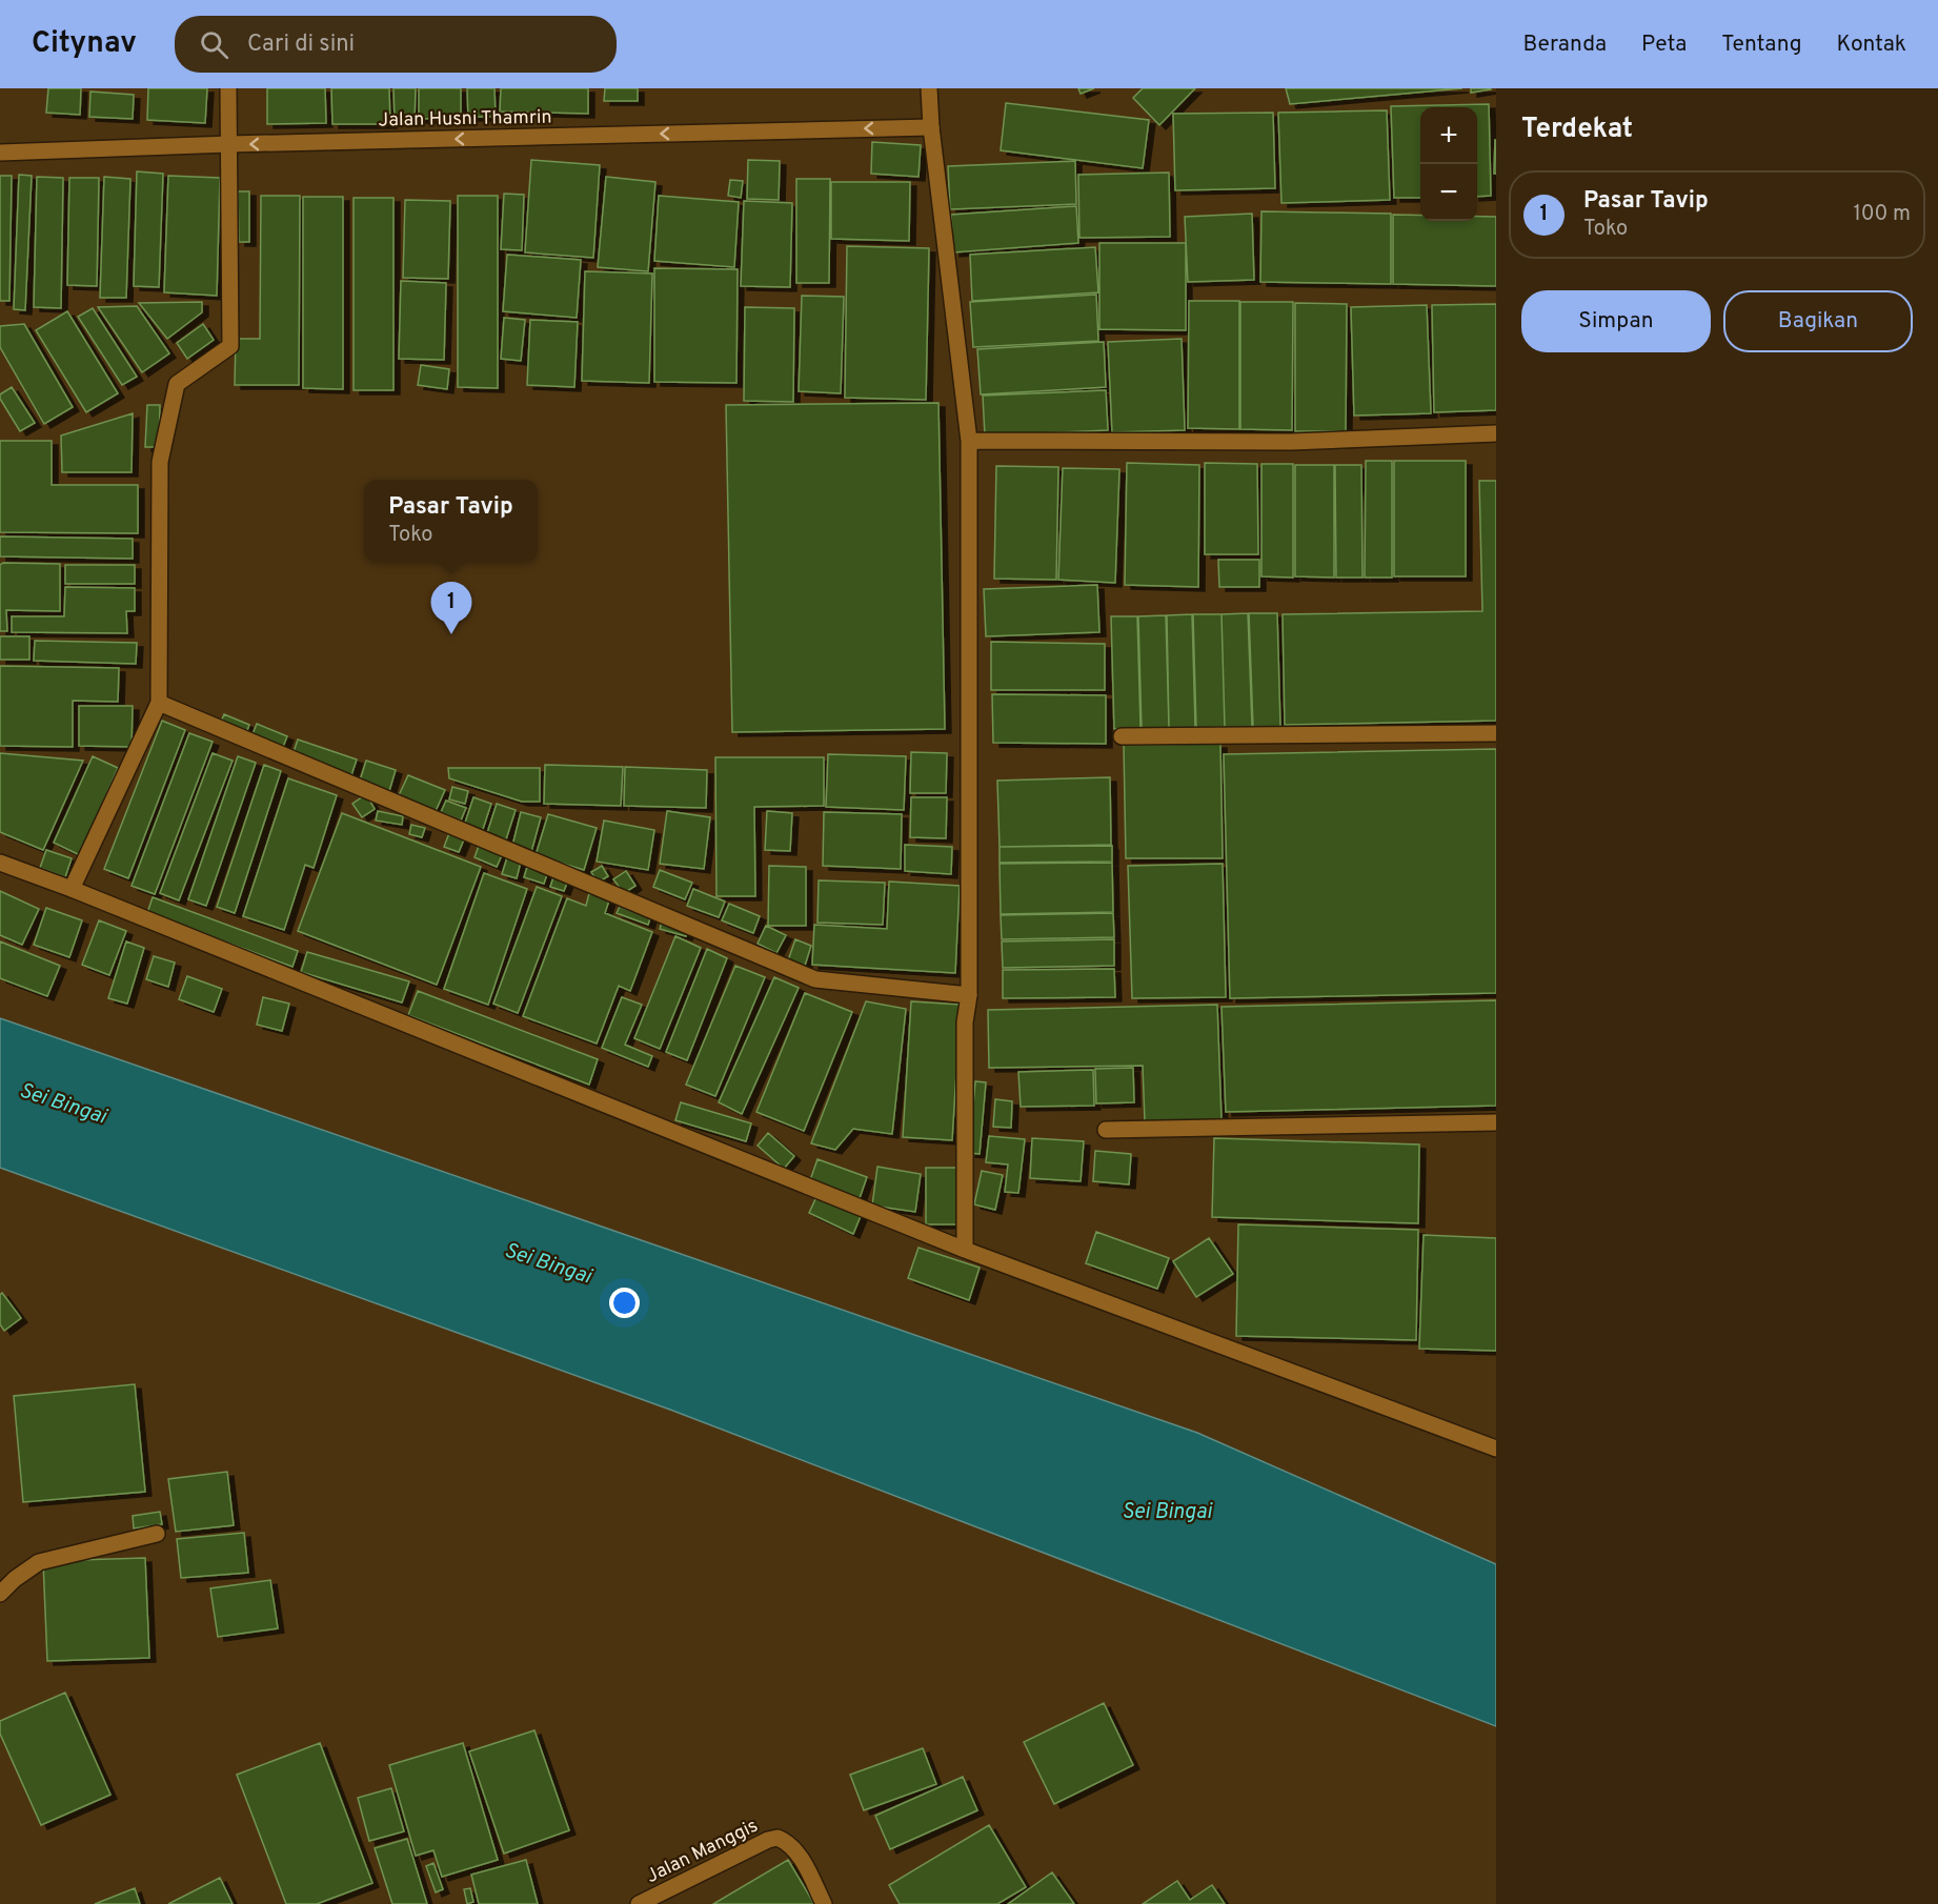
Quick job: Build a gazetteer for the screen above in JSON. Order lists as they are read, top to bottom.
{
  "streets": {
    "street": ["Jalan Husni Thamrin", "Jalan Manggis"]
  },
  "one_way": ["Jalan Husni Thamrin"],
  "water": ["Sei Bingai"],
  "page": {
    "header": "Citynav",
    "search": "Cari di sini",
    "nav": [
      "Beranda",
      "Peta",
      "Tentang",
      "Kontak"
    ],
    "heading": "Terdekat",
    "map_buttons": ["+", "−"],
    "list": [
      {
        "mark": "1",
        "name": "Pasar Tavip",
        "note": "Toko",
        "value": "100 m"
      }
    ],
    "buttons": ["Simpan", "Bagikan"],
    "popup": ["Pasar Tavip", "Toko"],
    "pins": "1"
  }
}
